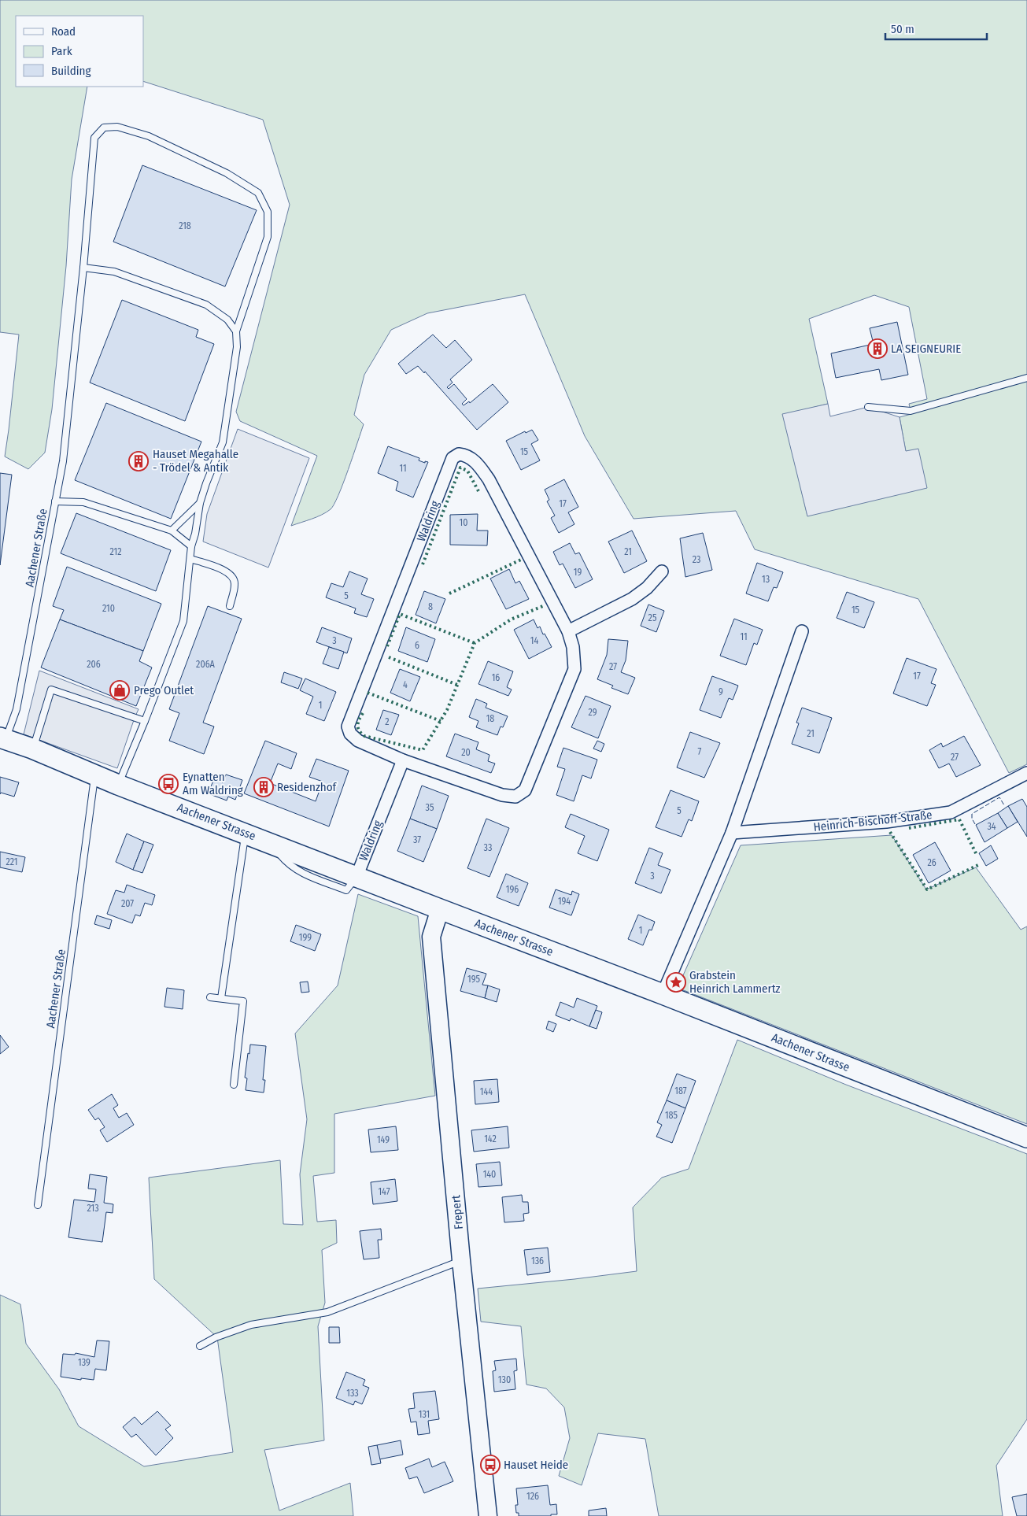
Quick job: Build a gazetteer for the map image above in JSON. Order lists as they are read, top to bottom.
{
  "streets": {
    "main road": ["Aachener Strasse"],
    "street": ["Waldring", "Heinrich-Bischoff-Straße", "Frepert"],
    "lane": ["Aachener Straße"]
  },
  "crossings": [
    ["Waldring", "Aachener Strasse"],
    ["Aachener Straße", "Aachener Strasse"],
    ["Aachener Strasse", "Frepert"]
  ],
  "places": {
    "building": ["LA SEIGNEURIE", "Hauset Megahalle - Trödel & Antik", "Residenzhof"],
    "shop": ["Prego Outlet"],
    "bus stop": ["Eynatten Am Waldring", "Hauset Heide"],
    "place": ["Grabstein Heinrich Lammertz"]
  },
  "house_numbers": [
    "218",
    "15",
    "11",
    "17",
    "10",
    "212",
    "21",
    "23",
    "19",
    "13",
    "5",
    "8",
    "210",
    "15",
    "25",
    "11",
    "3",
    "14",
    "6",
    "206",
    "206A",
    "27",
    "17",
    "16",
    "4",
    "9",
    "1",
    "29",
    "18",
    "2",
    "21",
    "7",
    "20",
    "27",
    "35",
    "5",
    "34",
    "37",
    "33",
    "221",
    "26",
    "3",
    "196",
    "194",
    "207",
    "1",
    "199",
    "195",
    "187",
    "144",
    "185",
    "142",
    "149",
    "140",
    "147",
    "213",
    "136",
    "139",
    "130",
    "133",
    "131",
    "126"
  ],
  "legend": ["Road", "Park", "Building"],
  "scale_bar": "50 m"
}
